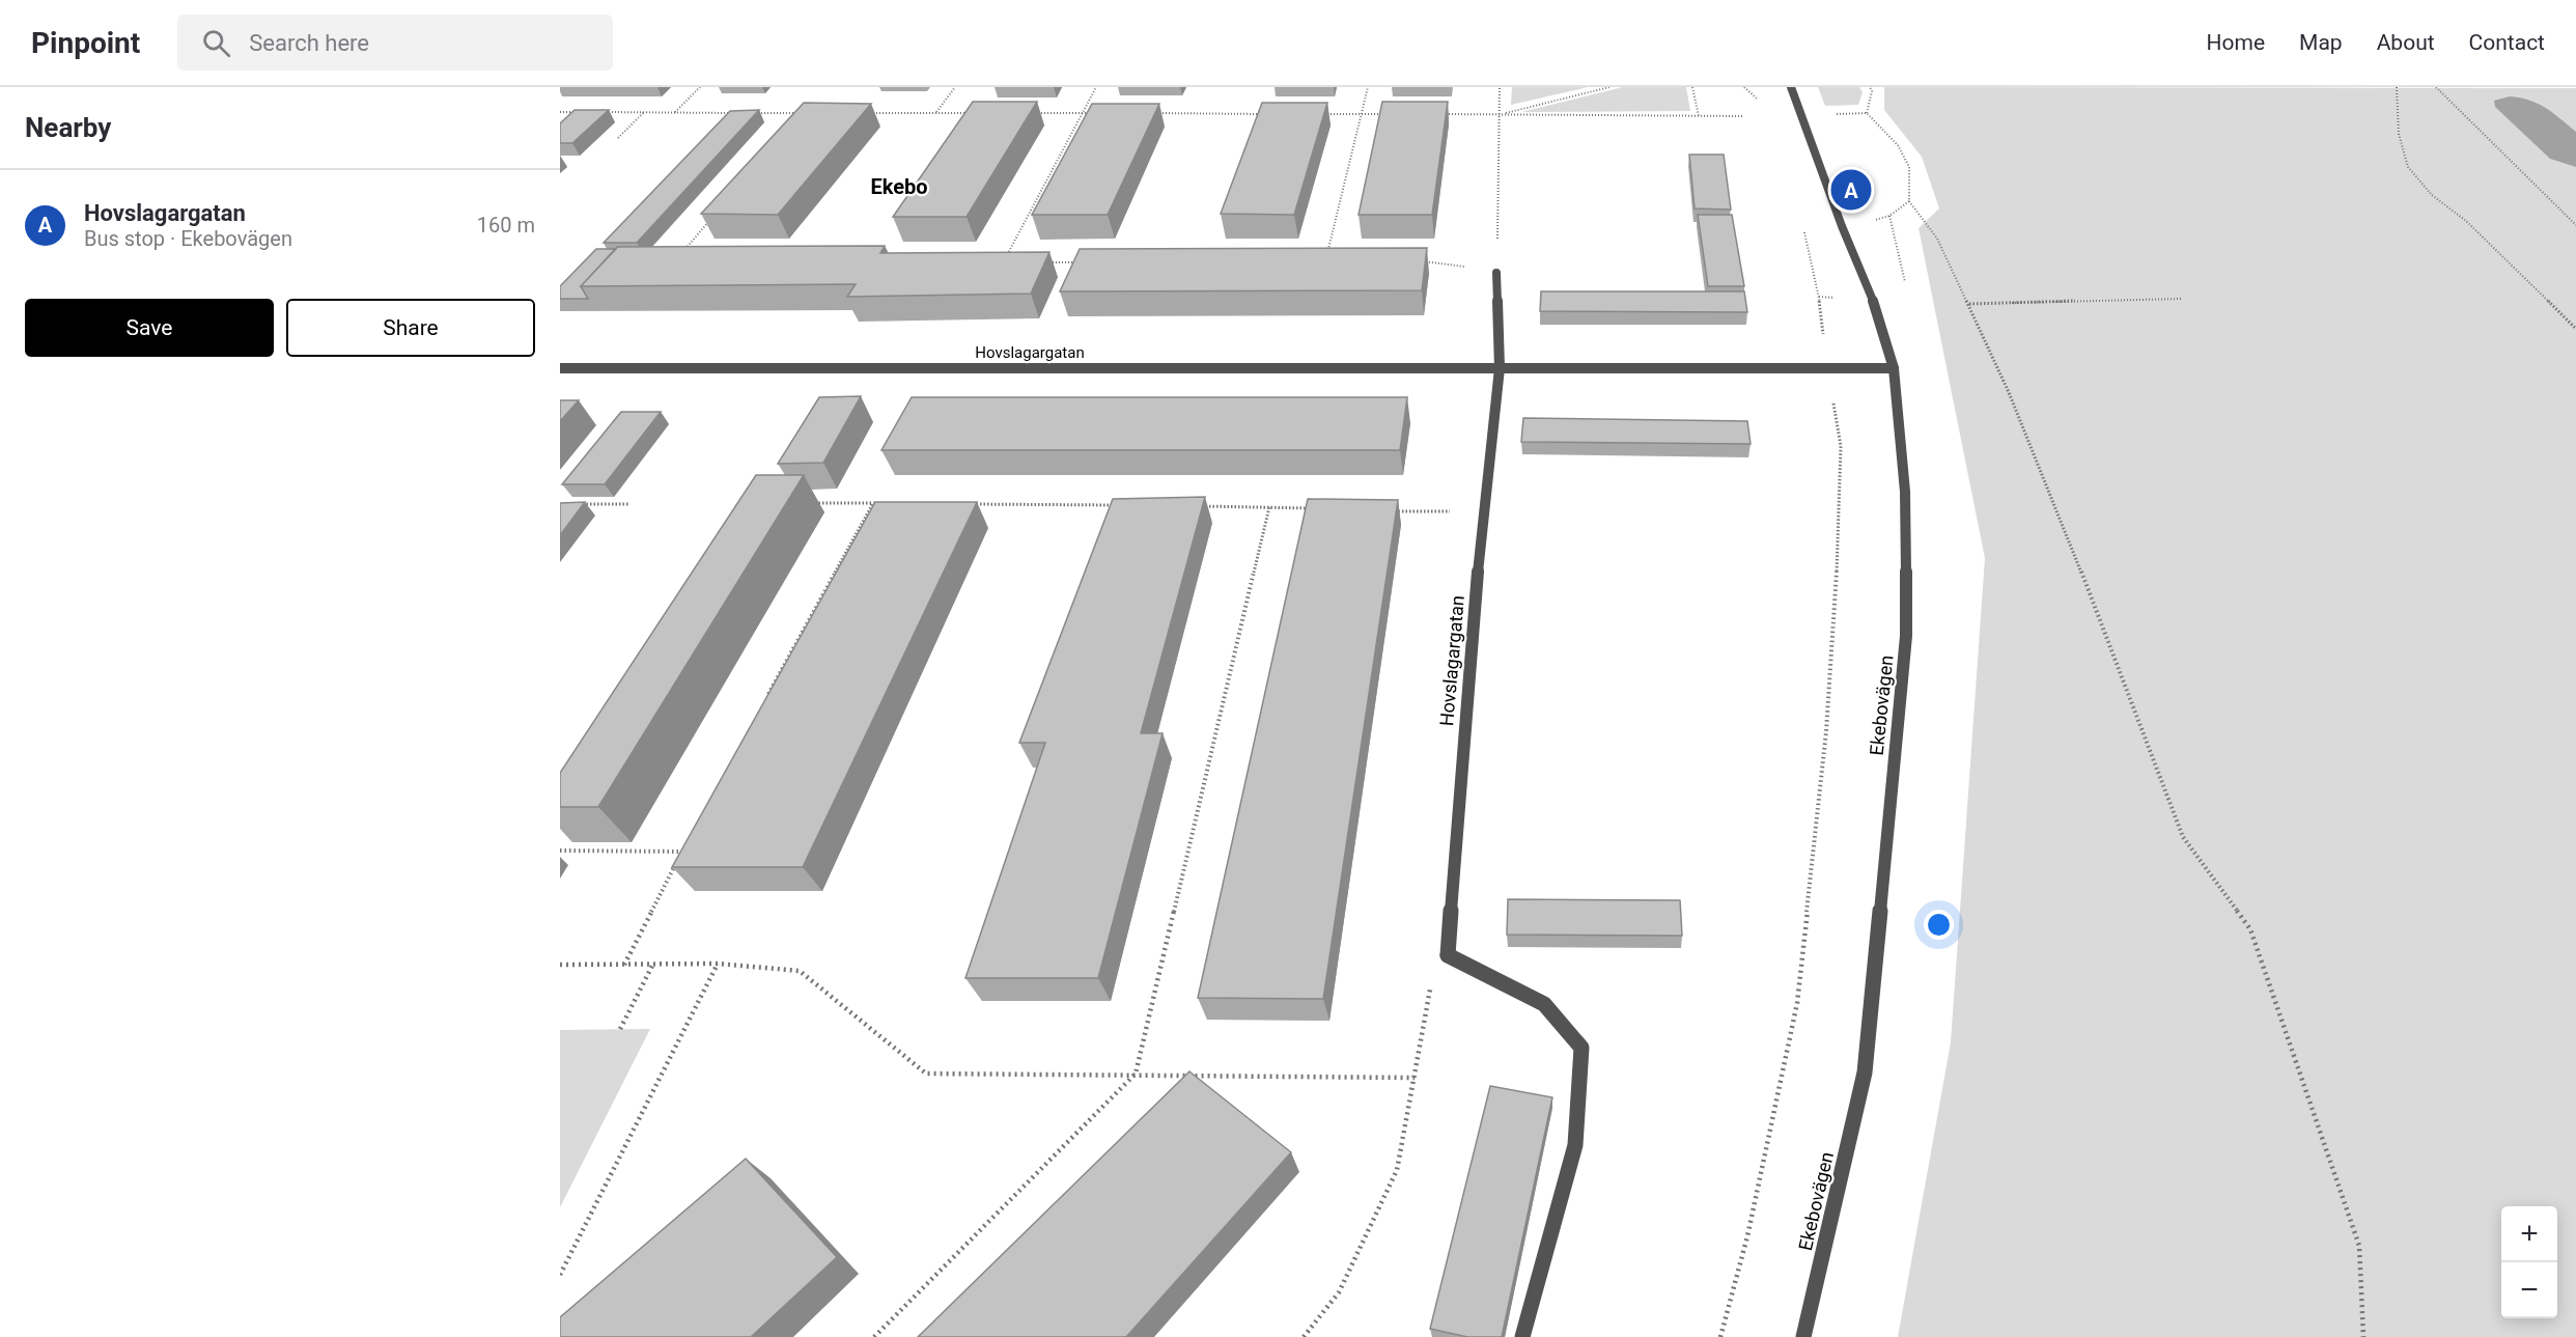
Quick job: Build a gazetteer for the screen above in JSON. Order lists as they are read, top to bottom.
{
  "streets": {
    "street": ["Hovslagargatan", "Ekebovägen"]
  },
  "crossings": [
    ["Hovslagargatan", "Ekebovägen"]
  ],
  "districts": ["Ekebo"],
  "page": {
    "header": "Pinpoint",
    "search": "Search here",
    "nav": [
      "Home",
      "Map",
      "About",
      "Contact"
    ],
    "heading": "Nearby",
    "pins": "A",
    "list": [
      {
        "mark": "A",
        "name": "Hovslagargatan",
        "note": "Bus stop · Ekebovägen",
        "value": "160 m"
      }
    ],
    "buttons": ["Save", "Share"],
    "map_buttons": ["+", "−"]
  }
}
